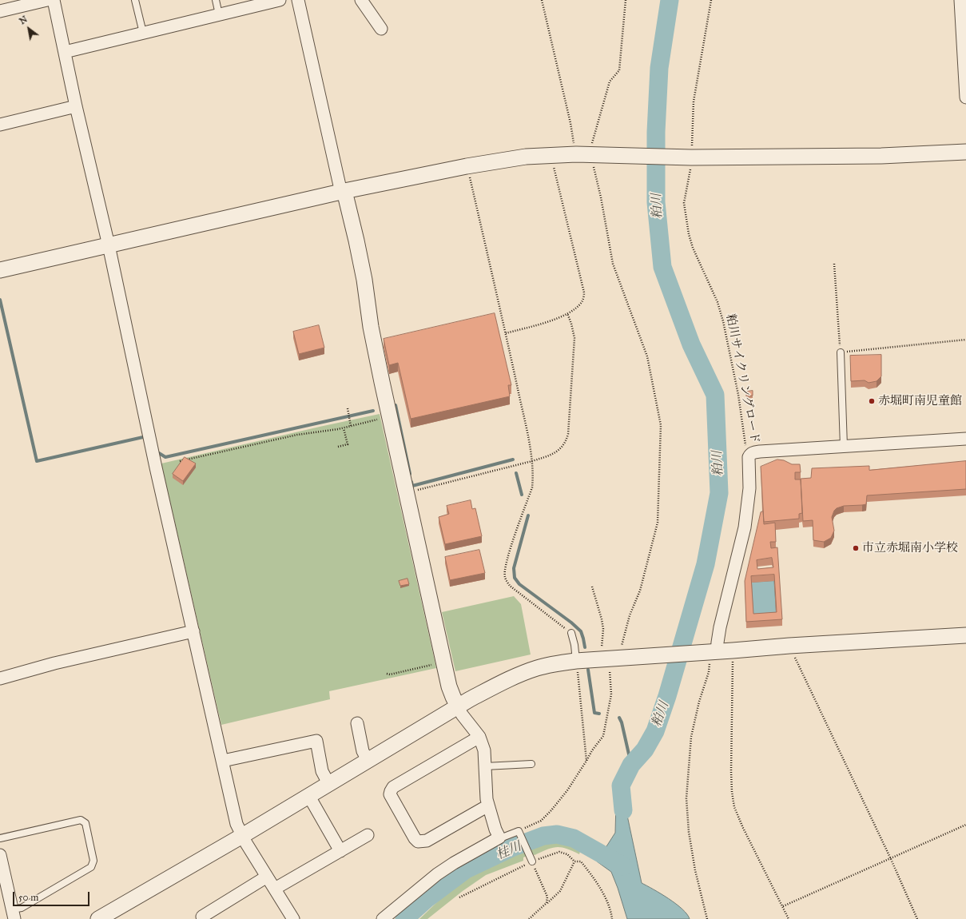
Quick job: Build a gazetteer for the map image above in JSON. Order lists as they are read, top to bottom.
{
  "streets": {
    "path": ["粕川サイクリングロード"]
  },
  "water": ["粕川", "桂川"],
  "places": ["赤堀町南児童館", "市立赤堀南小学校"],
  "scale_bar": "50 m",
  "north": "top left"
}
